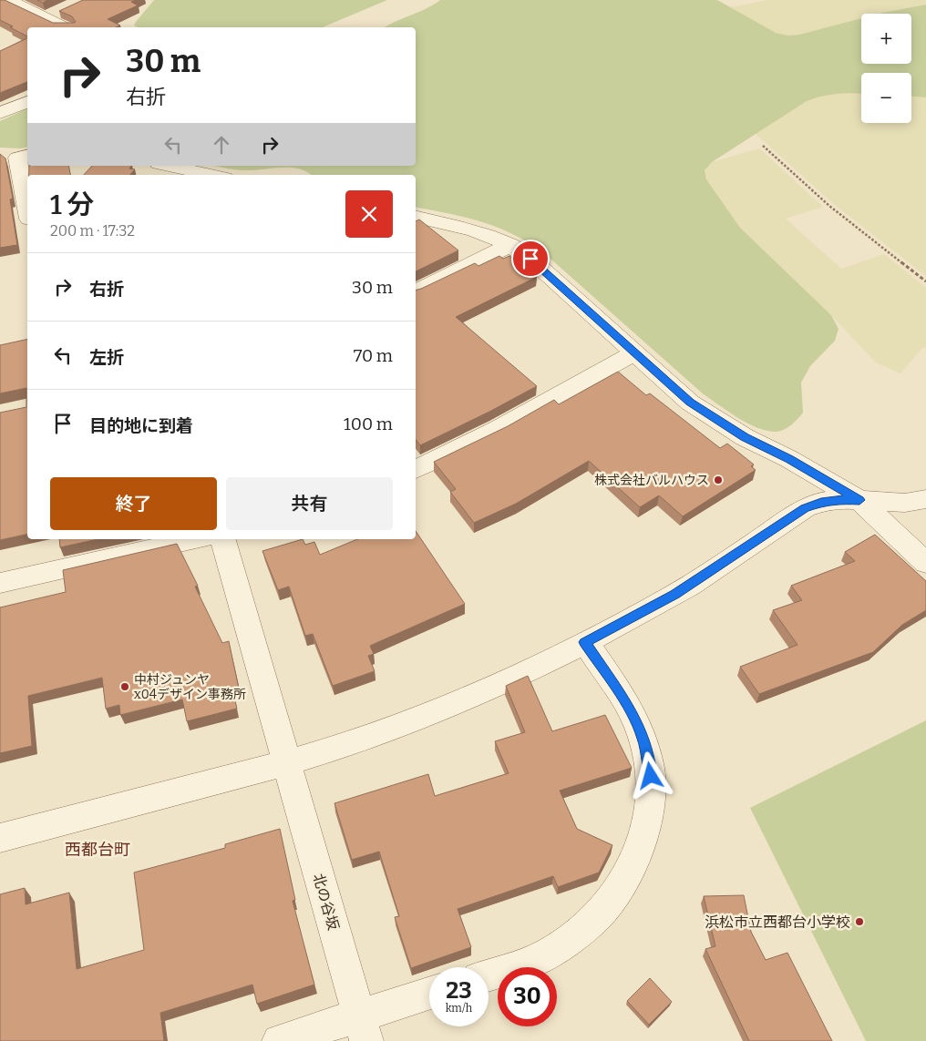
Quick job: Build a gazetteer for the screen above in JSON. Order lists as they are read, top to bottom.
{
  "streets": {
    "street": ["北の谷坂"]
  },
  "districts": ["西都台町"],
  "places": ["株式会社バルハウス", "中村ジュンヤ x04デザイン事務所", "浜松市立西都台小学校"],
  "page": {
    "map_buttons": ["+", "−"],
    "turn": ["30 m", "右折"],
    "heading": ["1 分", "200 m · 17:32"],
    "list": [
      {
        "name": "右折",
        "value": "30 m"
      },
      {
        "name": "左折",
        "value": "70 m"
      },
      {
        "name": "目的地に到着",
        "value": "100 m"
      }
    ],
    "buttons": ["終了", "共有"],
    "speed": "23 km/h",
    "limit": "30"
  }
}
